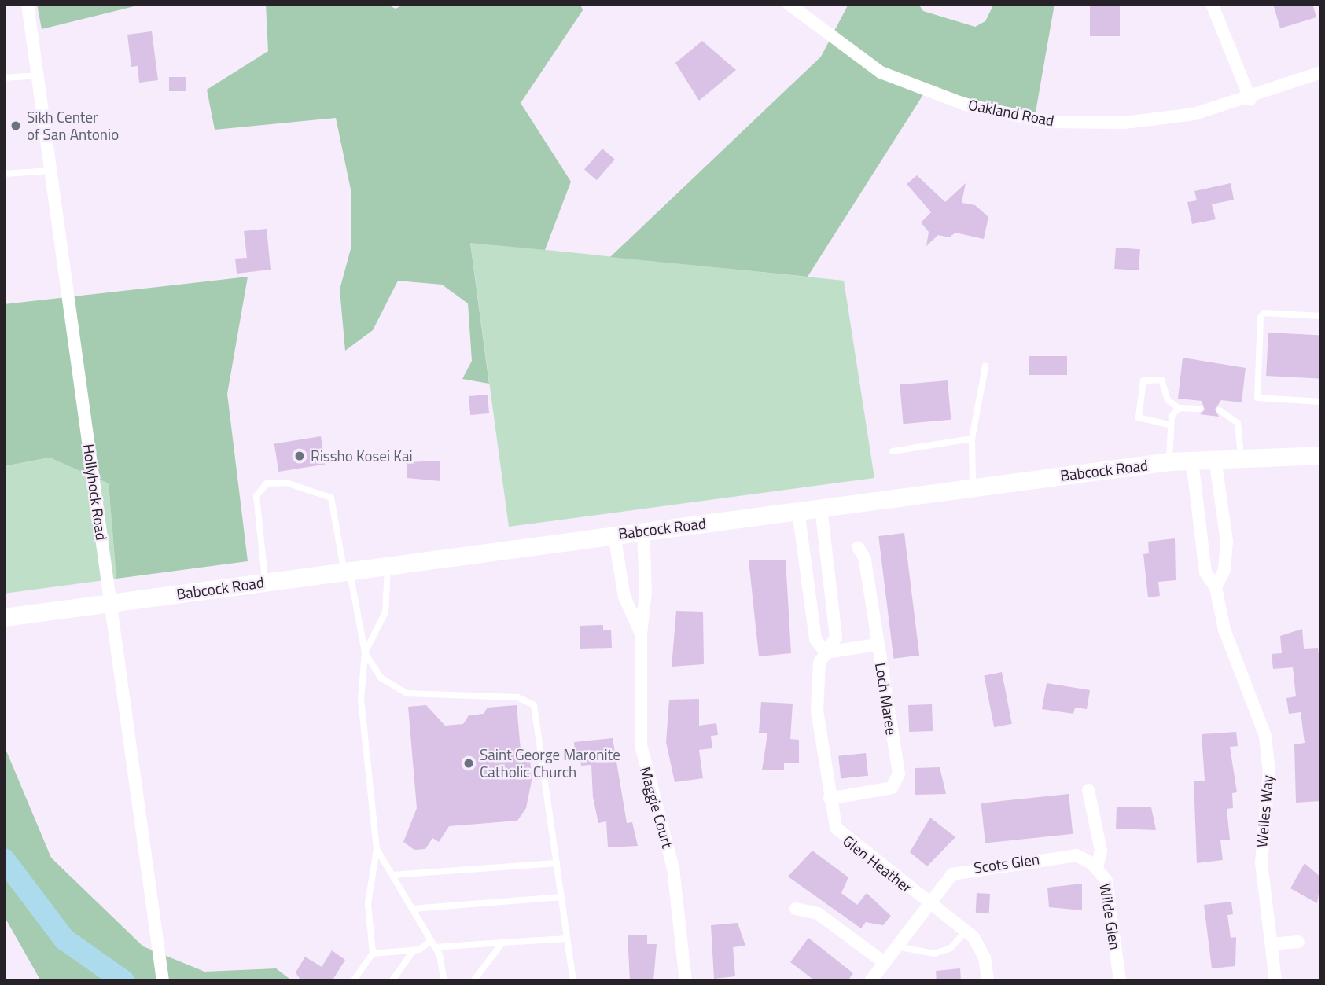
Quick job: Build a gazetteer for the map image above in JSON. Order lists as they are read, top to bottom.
{
  "streets": {
    "main road": ["Babcock Road"],
    "street": [
      "Oakland Road",
      "Hollyhock Road",
      "Loch Maree",
      "Maggie Court",
      "Welles Way",
      "Scots Glen",
      "Glen Heather",
      "Wilde Glen"
    ]
  },
  "crossings": [
    ["Babcock Road", "Hollyhock Road"],
    ["Babcock Road", "Maggie Court"],
    ["Babcock Road", "Welles Way"],
    ["Babcock Road", "Glen Heather"],
    ["Loch Maree", "Glen Heather"],
    ["Scots Glen", "Glen Heather"],
    ["Scots Glen", "Wilde Glen"]
  ],
  "places": ["Sikh Center of San Antonio", "Rissho Kosei Kai", "Saint George Maronite Catholic Church"]
}
